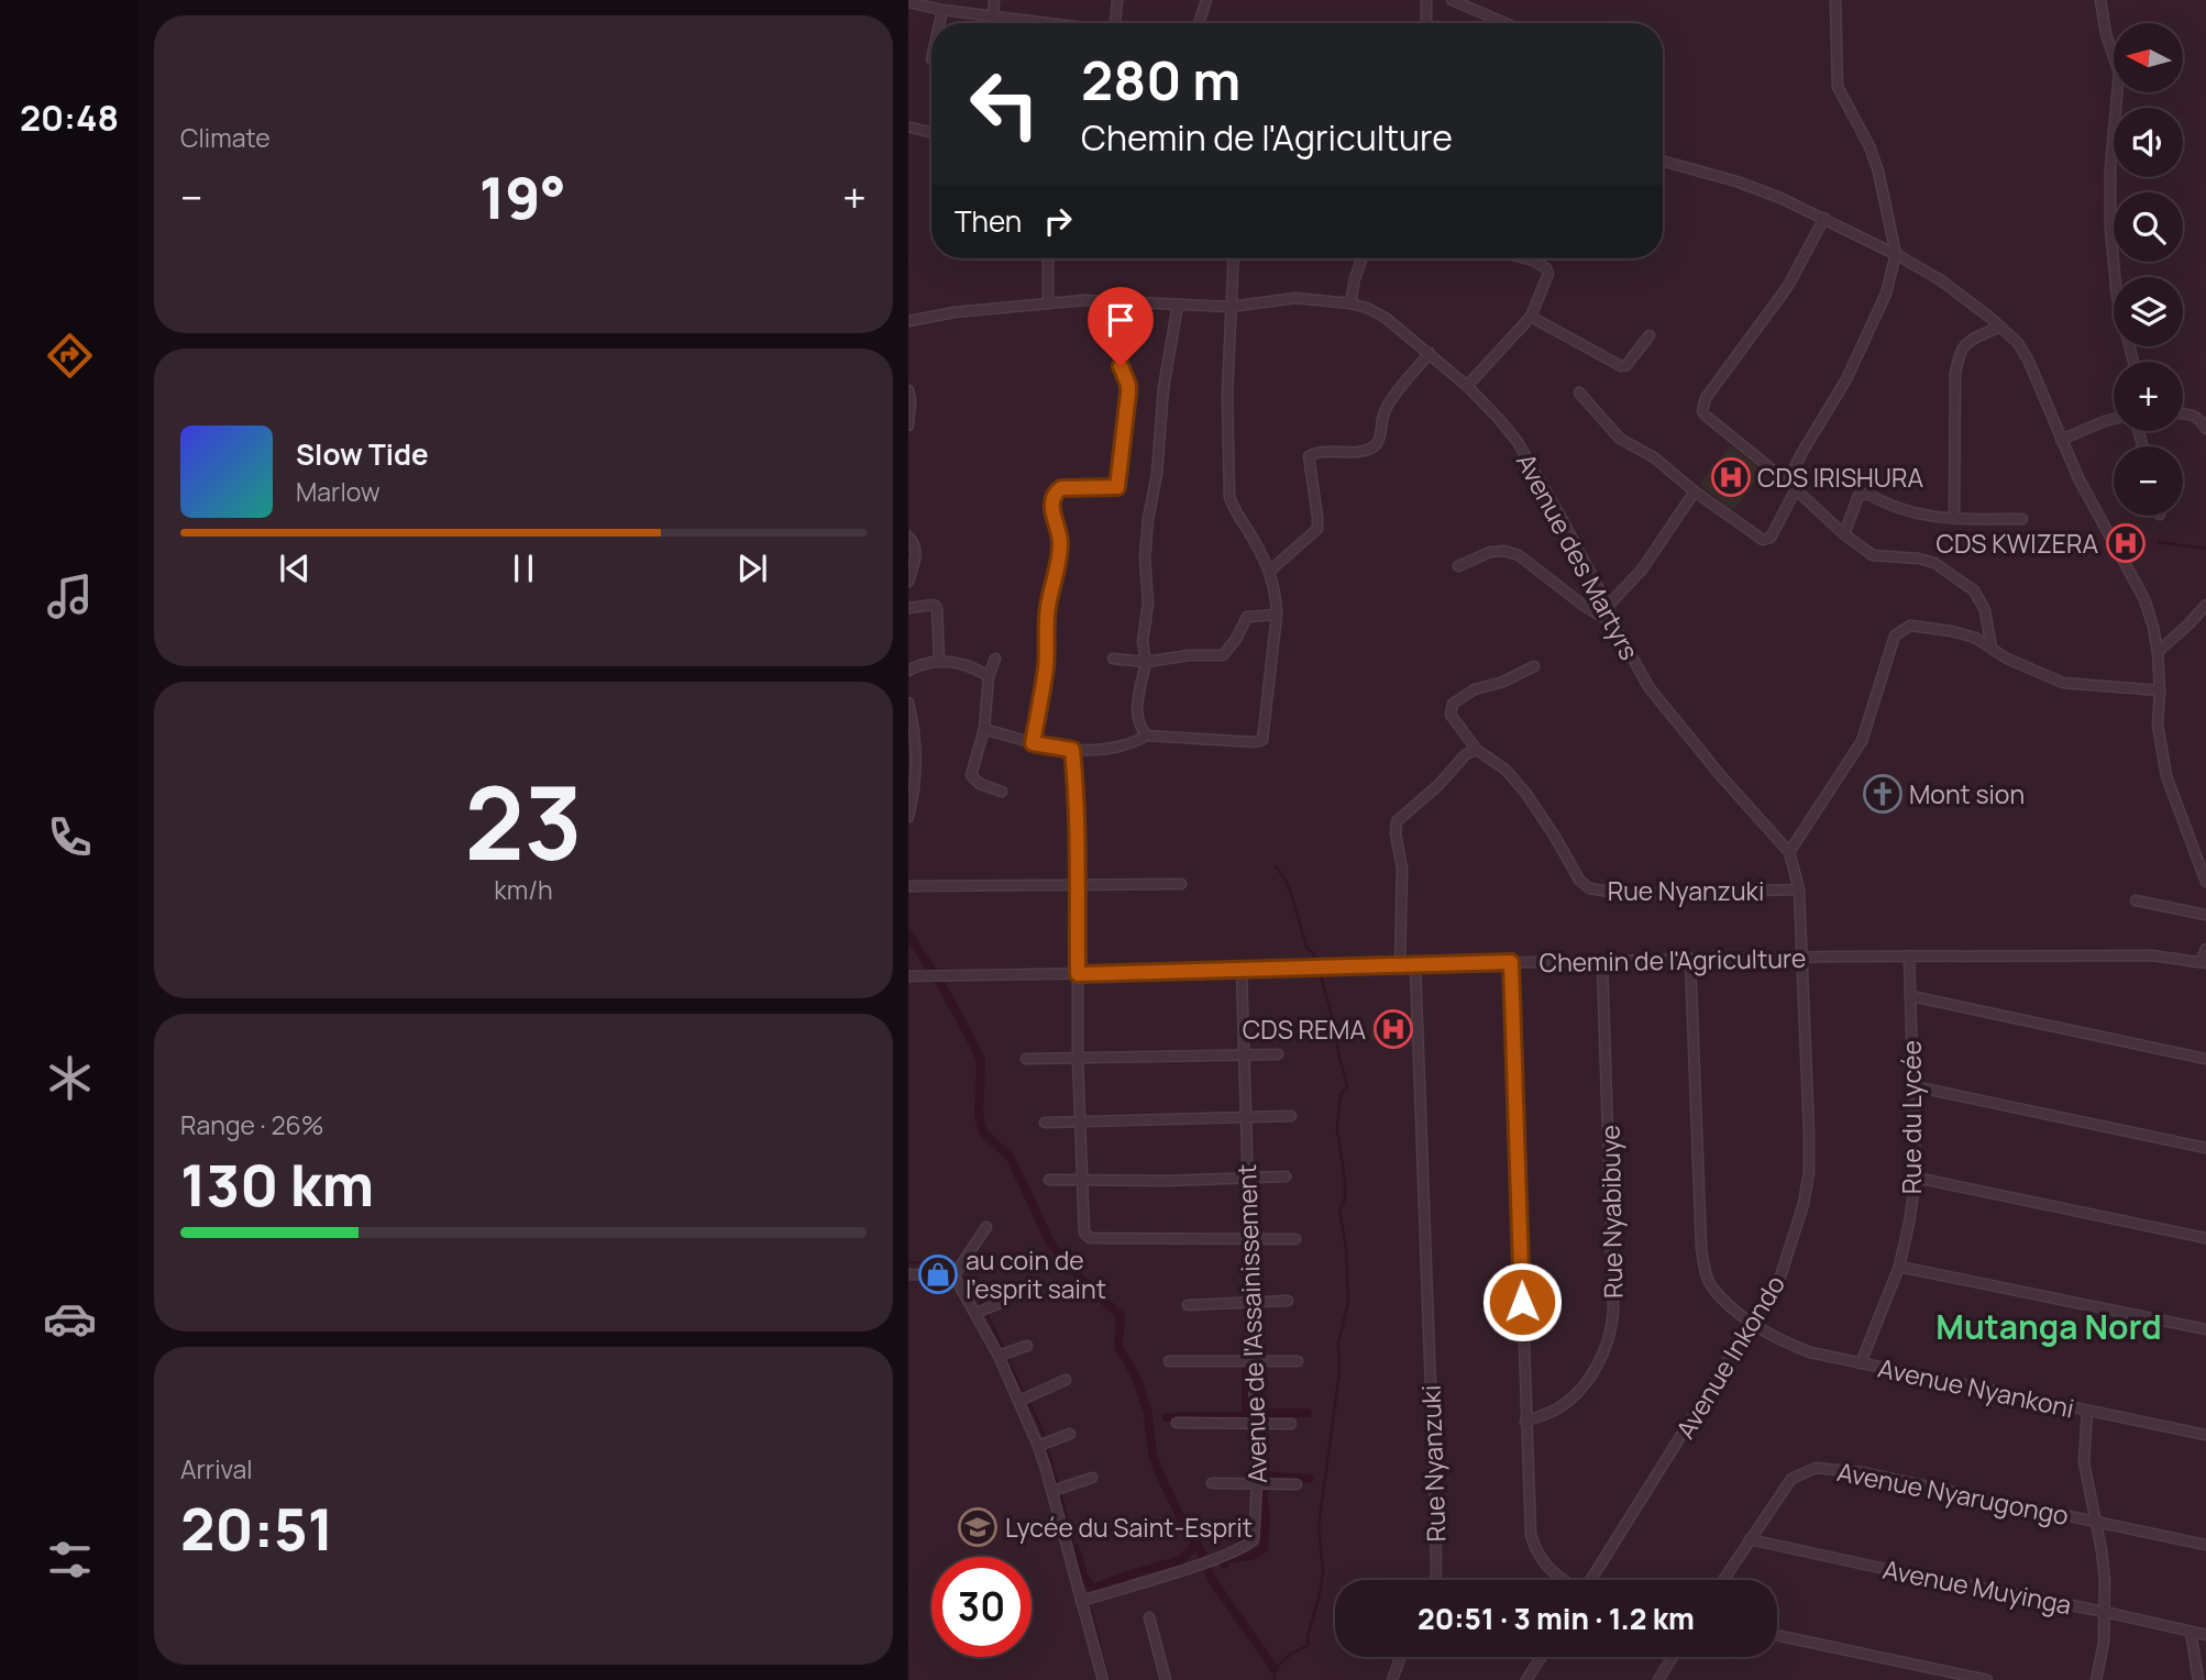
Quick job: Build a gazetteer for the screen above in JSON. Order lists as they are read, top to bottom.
{
  "streets": {
    "street": [
      "Avenue des Martyrs",
      "Rue Nyanzuki",
      "Chemin de l'Agriculture",
      "Rue du Lycée",
      "Rue Nyabibuye",
      "Avenue de l'Assainissement",
      "Avenue Inkondo",
      "Avenue Nyankoni",
      "Avenue Nyarugongo",
      "Avenue Muyinga"
    ]
  },
  "crossings": [
    ["Avenue des Martyrs", "Rue Nyanzuki"],
    ["Avenue des Martyrs", "Chemin de l'Agriculture"],
    ["Avenue des Martyrs", "Avenue Inkondo"],
    ["Rue Nyanzuki", "Chemin de l'Agriculture"],
    ["Chemin de l'Agriculture", "Rue du Lycée"],
    ["Chemin de l'Agriculture", "Rue Nyabibuye"],
    ["Chemin de l'Agriculture", "Avenue de l'Assainissement"],
    ["Chemin de l'Agriculture", "Avenue Inkondo"],
    ["Chemin de l'Agriculture", "Avenue Nyankoni"],
    ["Rue du Lycée", "Avenue Nyankoni"],
    ["Avenue Inkondo", "Avenue Nyankoni"],
    ["Avenue Nyarugongo", "Avenue Muyinga"]
  ],
  "districts": ["Mutanga Nord"],
  "places": {
    "hospital": ["CDS IRISHURA", "CDS KWIZERA", "CDS REMA"],
    "church": ["Mont sion"],
    "shop": ["au coin de l'esprit saint"],
    "school or university": ["Lycée du Saint-Esprit"]
  },
  "north": "left",
  "page": {
    "tabs": "20:48",
    "tile": [
      "Climate",
      ["23", "km/h"],
      ["Range · 26%", "130 km"],
      ["Arrival", "20:51"]
    ],
    "map_buttons": ["+", "−"],
    "turn": ["280 m", "Chemin de l'Agriculture"],
    "heat": ["−", "19°", "+"],
    "then": "Then",
    "song": ["Slow Tide", "Marlow"],
    "limit": "30",
    "trip": "20:51 · 3 min · 1.2 km"
  }
}
